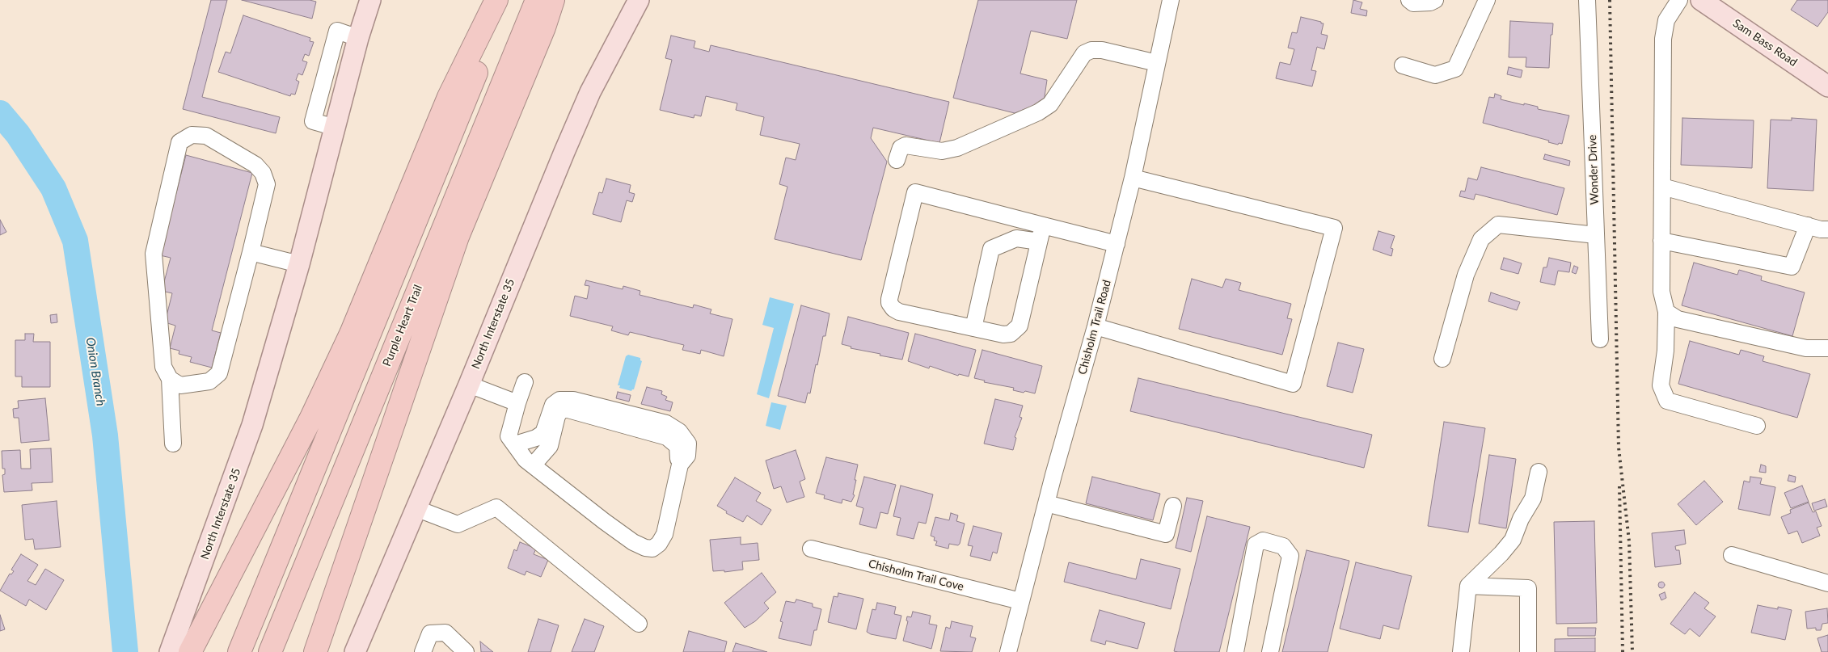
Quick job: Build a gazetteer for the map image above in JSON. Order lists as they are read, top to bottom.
{
  "streets": {
    "highway": ["Purple Heart Trail"],
    "main road": ["Sam Bass Road", "North Interstate 35"],
    "street": ["Wonder Drive", "Chisholm Trail Road", "Chisholm Trail Cove"]
  },
  "crossings": [
    ["Chisholm Trail Road", "Chisholm Trail Cove"]
  ],
  "water": ["Onion Branch"]
}
